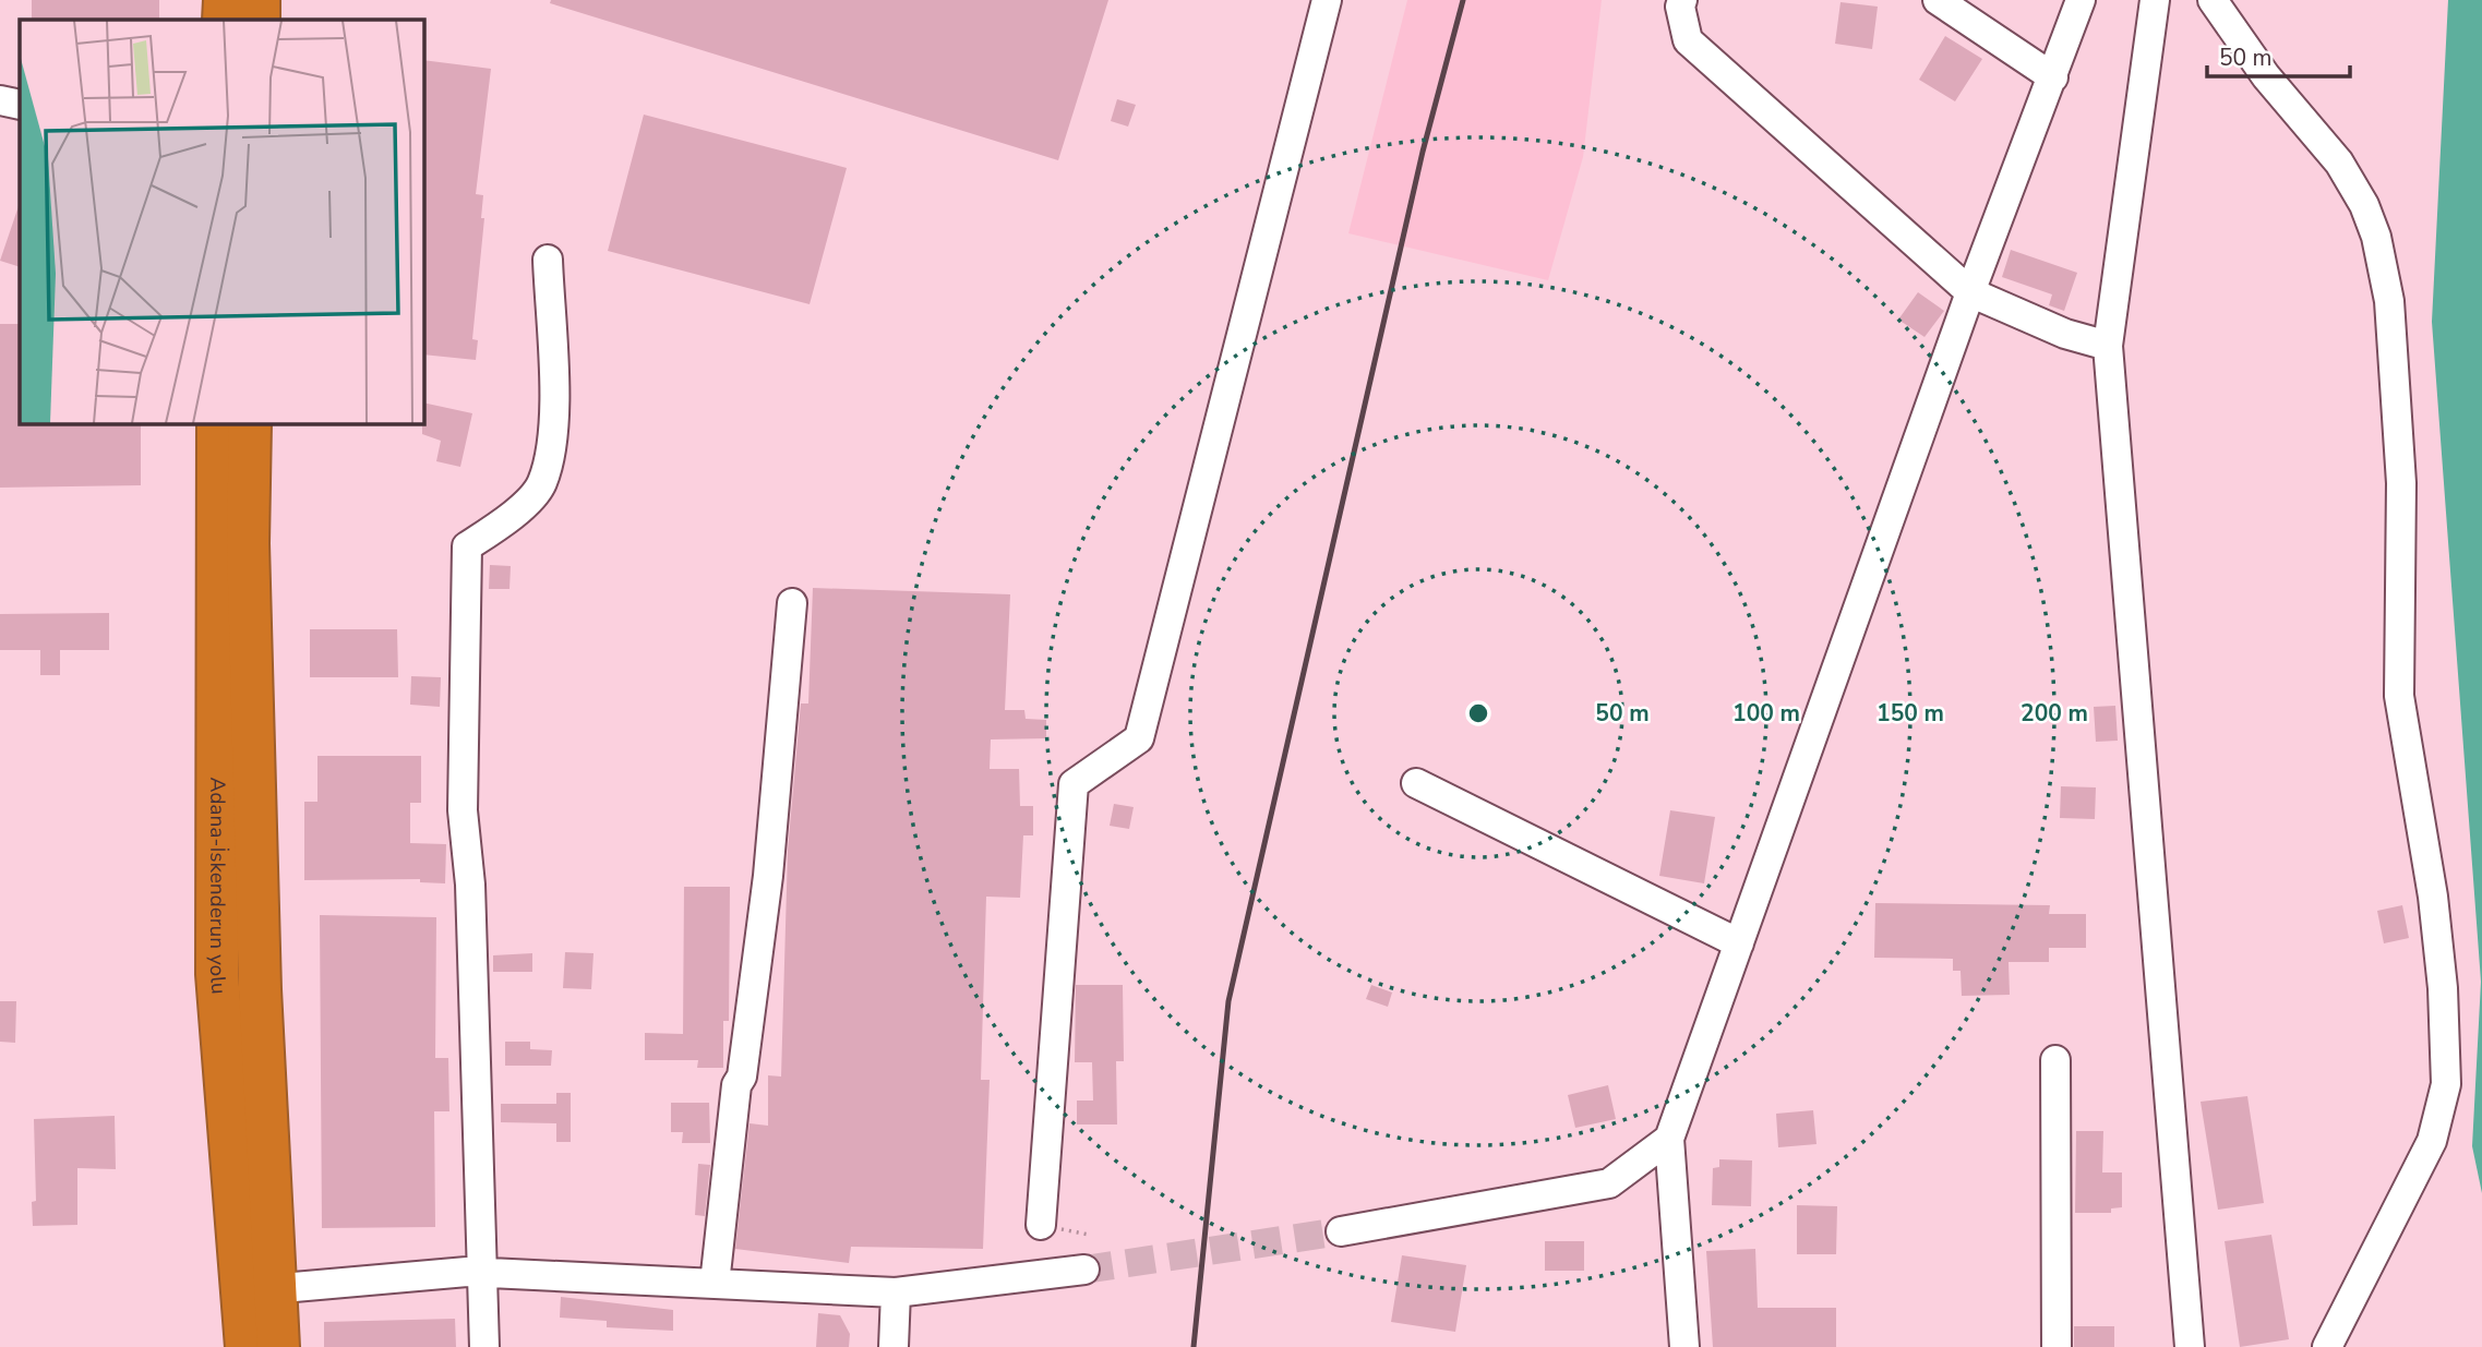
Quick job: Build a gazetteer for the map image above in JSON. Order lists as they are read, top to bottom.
{
  "streets": {
    "highway": ["Adana-İskenderun yolu"]
  },
  "scale_bar": "50 m",
  "rings": [
    "50 m",
    "100 m",
    "150 m",
    "200 m"
  ]
}
